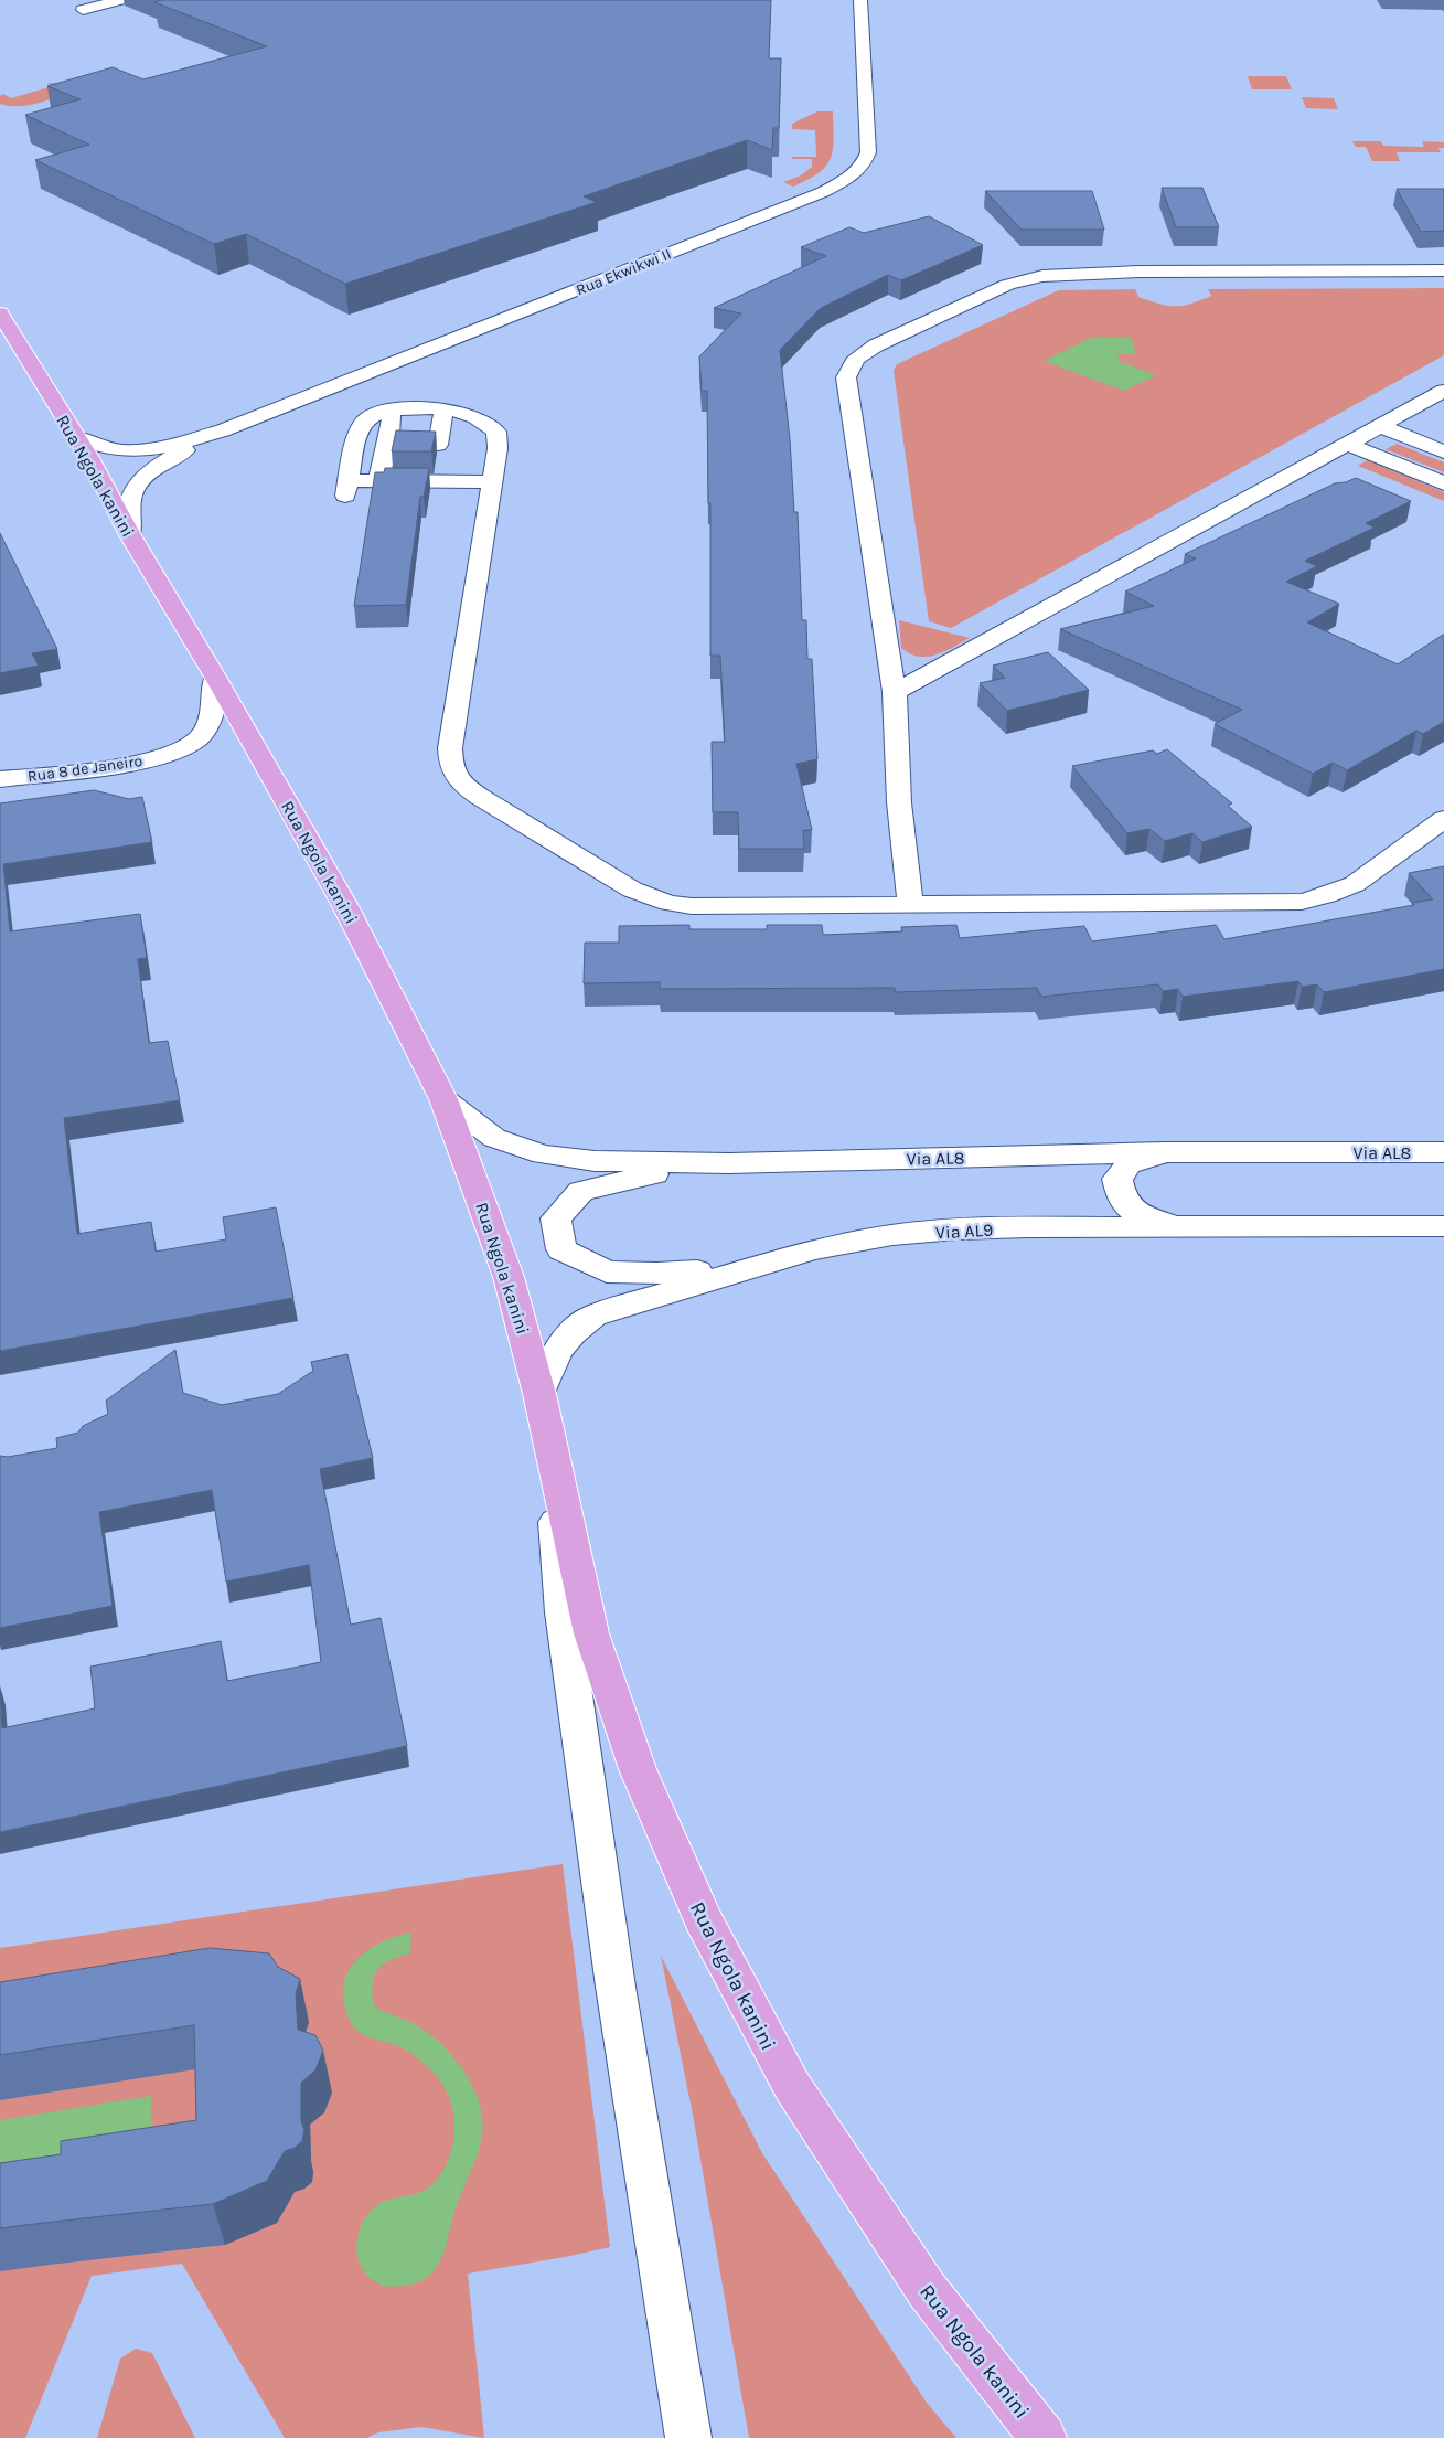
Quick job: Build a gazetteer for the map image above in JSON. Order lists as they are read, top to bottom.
{
  "streets": {
    "main road": ["Rua Ngola kanini"],
    "street": [
      "Rua Ekwikwi II",
      "Rua 8 de Janeiro",
      "Via AL8",
      "Via AL9"
    ]
  },
  "crossings": [
    ["Rua Ekwikwi II", "Rua Ngola kanini"],
    ["Rua Ngola kanini", "Rua 8 de Janeiro"],
    ["Rua Ngola kanini", "Via AL8"],
    ["Rua Ngola kanini", "Via AL9"]
  ]
}
